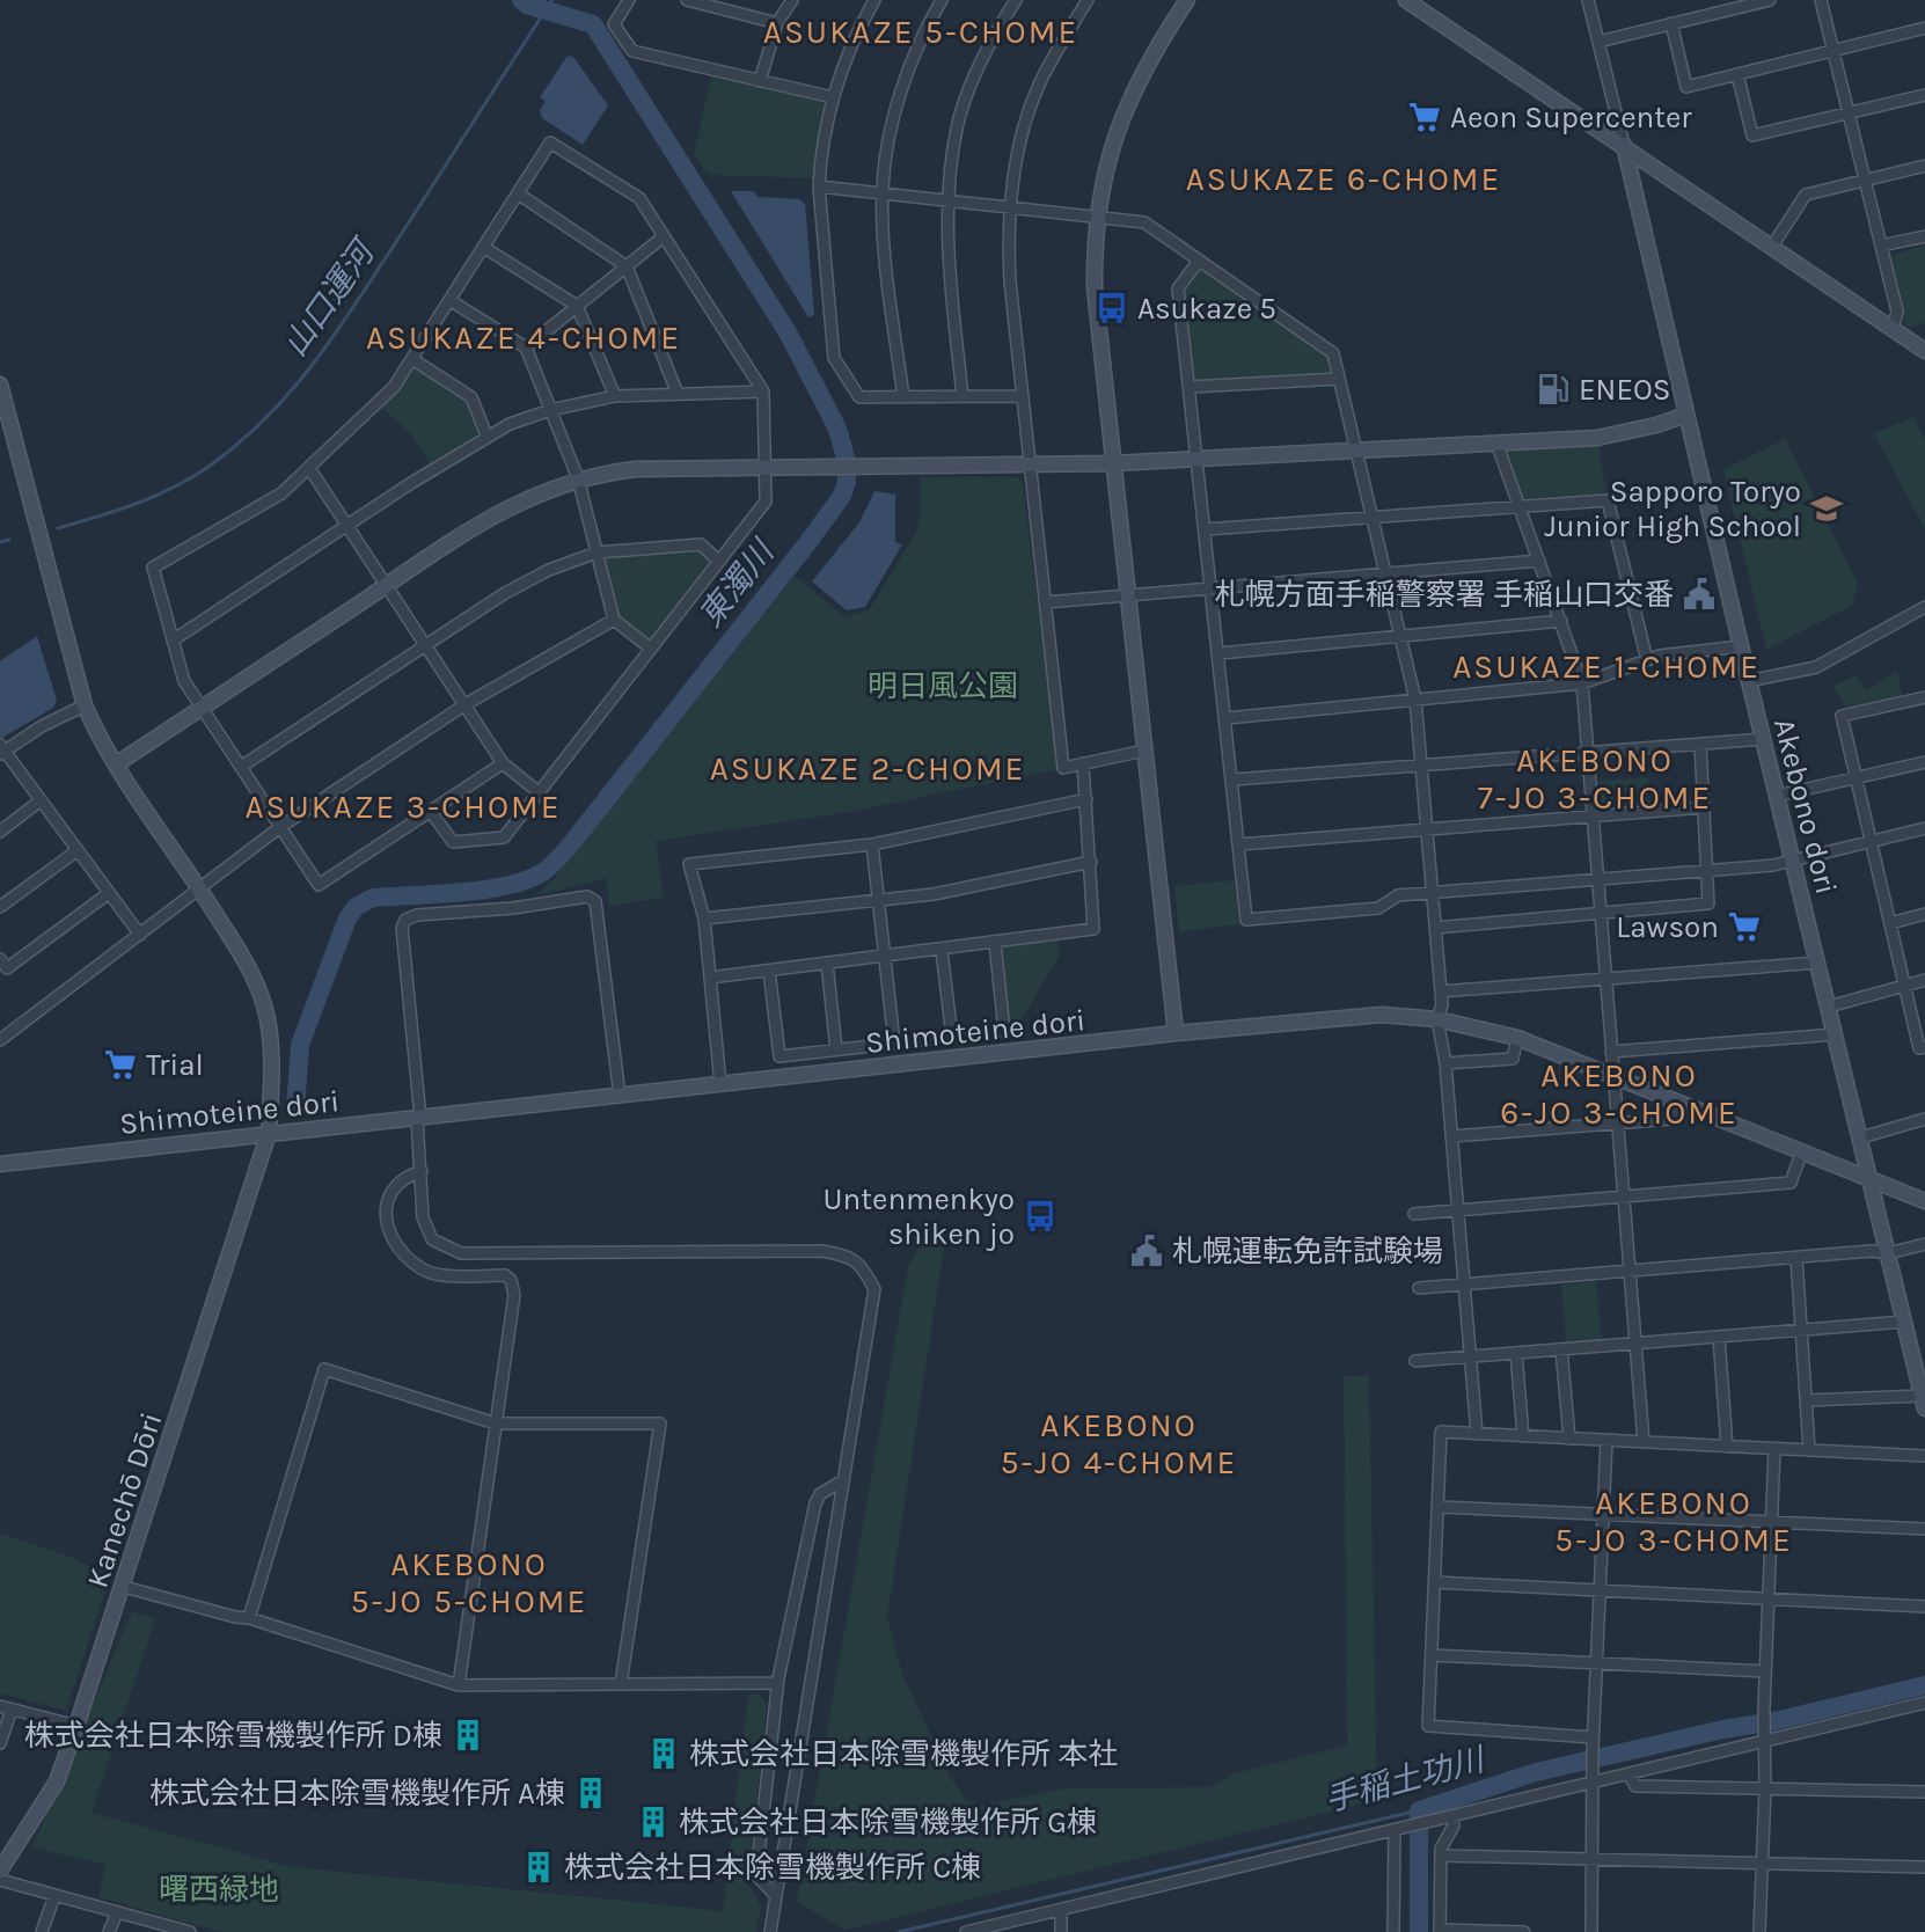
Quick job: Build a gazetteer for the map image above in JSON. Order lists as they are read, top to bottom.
{
  "streets": {
    "street": ["Akebono dori", "Shimoteine dori", "Kanechō Dōri"]
  },
  "crossings": [
    ["Akebono dori", "Shimoteine dori"],
    ["Shimoteine dori", "Kanechō Dōri"]
  ],
  "districts": [
    "ASUKAZE 5-CHOME",
    "ASUKAZE 6-CHOME",
    "ASUKAZE 4-CHOME",
    "ASUKAZE 1-CHOME",
    "AKEBONO 7-JO 3-CHOME",
    "ASUKAZE 2-CHOME",
    "ASUKAZE 3-CHOME",
    "AKEBONO 6-JO 3-CHOME",
    "AKEBONO 5-JO 4-CHOME",
    "AKEBONO 5-JO 3-CHOME",
    "AKEBONO 5-JO 5-CHOME"
  ],
  "water": ["山口運河", "東濁川", "手稲土功川"],
  "parks": ["明日風公園", "曙西緑地"],
  "places": {
    "supermarket": ["Aeon Supercenter", "Lawson", "Trial"],
    "bus stop": ["Asukaze 5", "Untenmenkyo shiken jo"],
    "fuel station": ["ENEOS"],
    "school or university": ["Sapporo Toryo Junior High School"],
    "public building": ["札幌方面手稲警察署 手稲山口交番", "札幌運転免許試験場"],
    "building": [
      "株式会社日本除雪機製作所 D棟",
      "株式会社日本除雪機製作所 本社",
      "株式会社日本除雪機製作所 A棟",
      "株式会社日本除雪機製作所 G棟",
      "株式会社日本除雪機製作所 C棟"
    ]
  }
}
